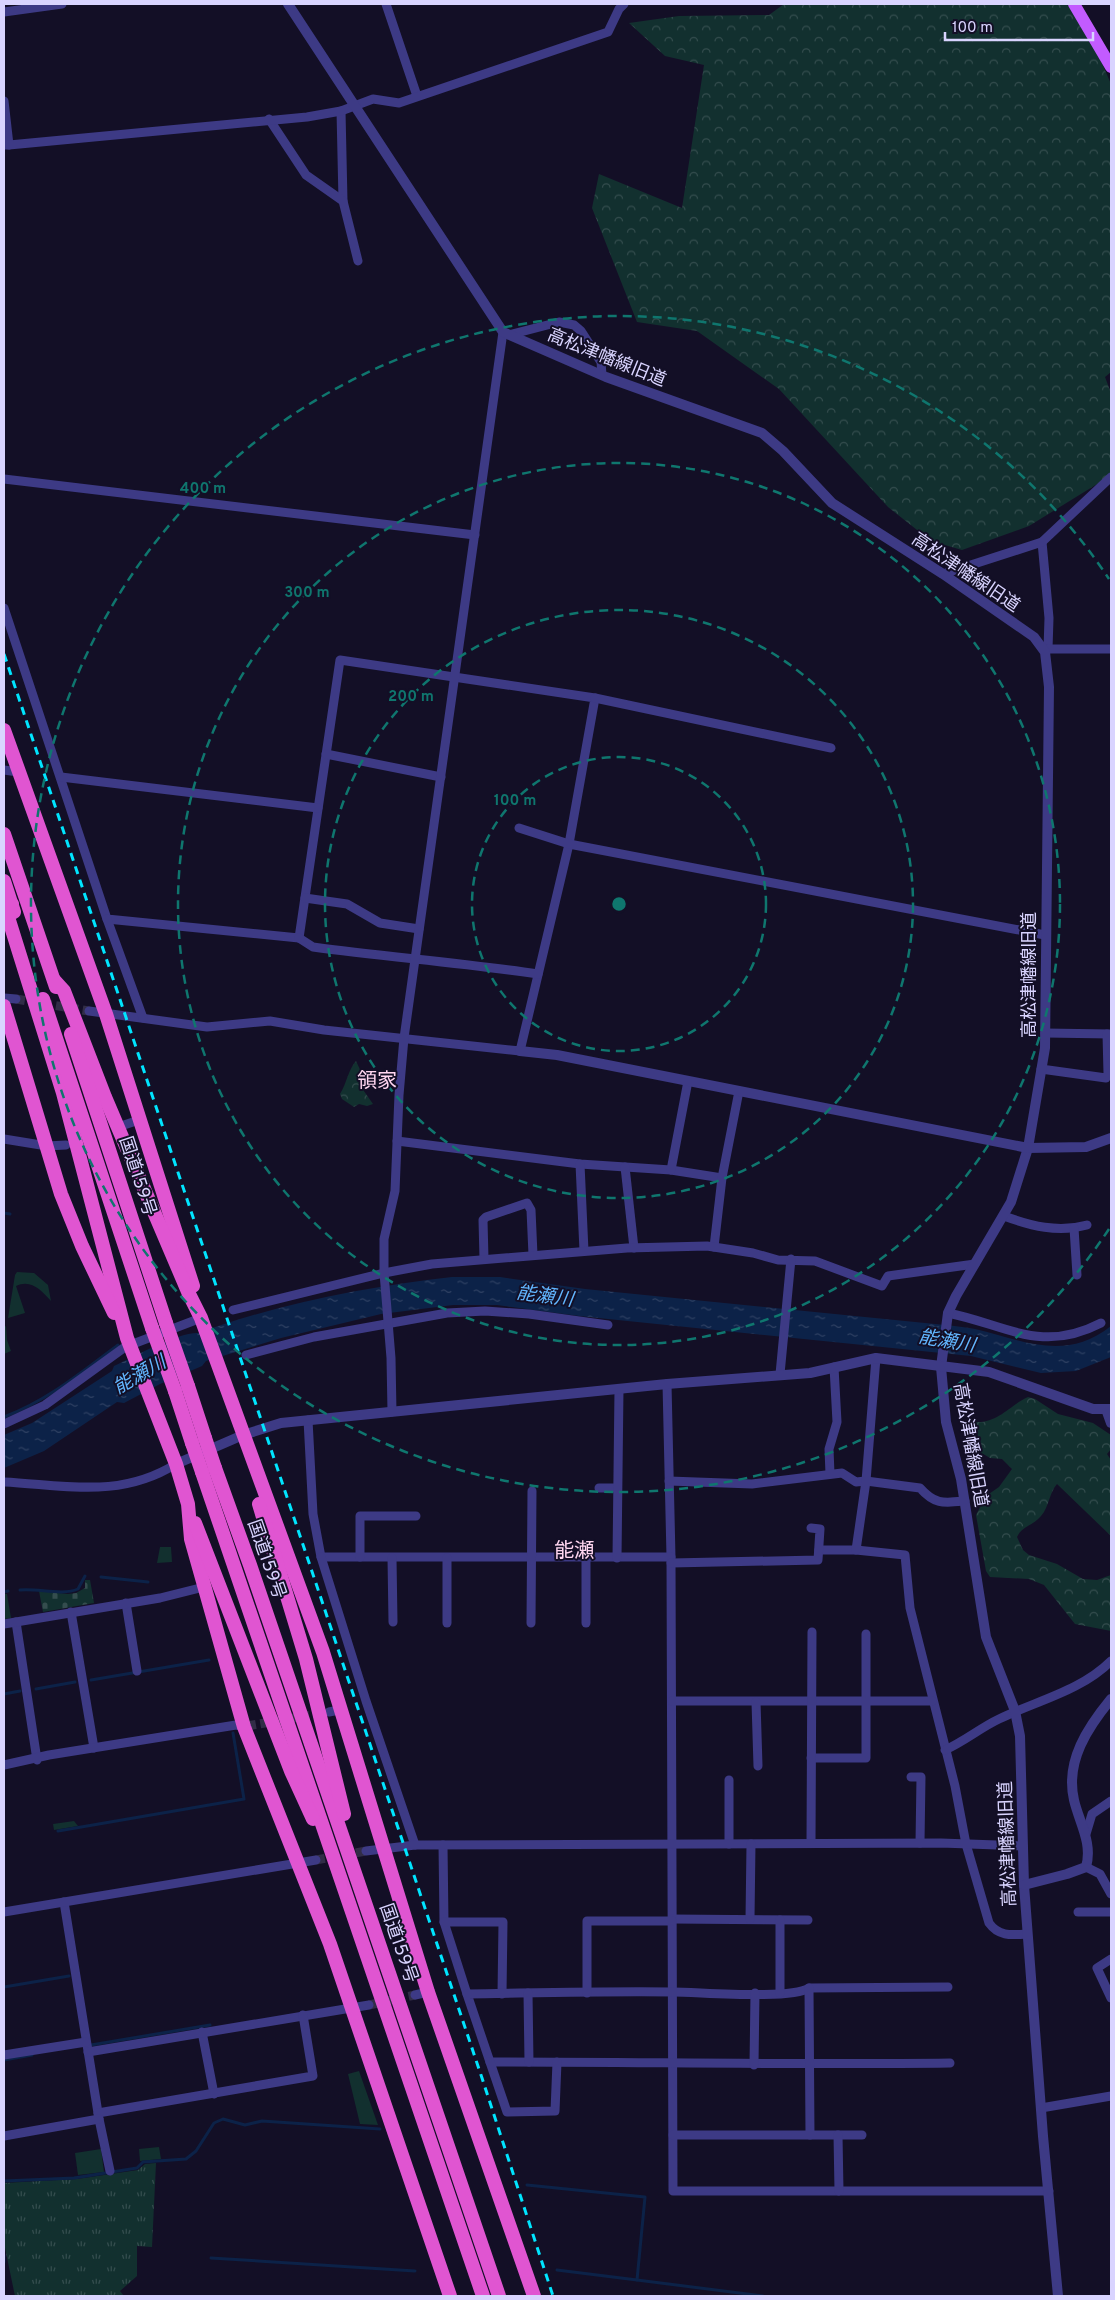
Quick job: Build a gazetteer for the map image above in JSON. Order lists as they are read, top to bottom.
{
  "streets": {
    "highway": ["国道159号"],
    "street": ["高松津幡線旧道"]
  },
  "districts": ["領家", "能瀬"],
  "water": ["能瀬川"],
  "scale_bar": "100 m",
  "rings": [
    "400 m",
    "300 m",
    "200 m",
    "100 m"
  ]
}
